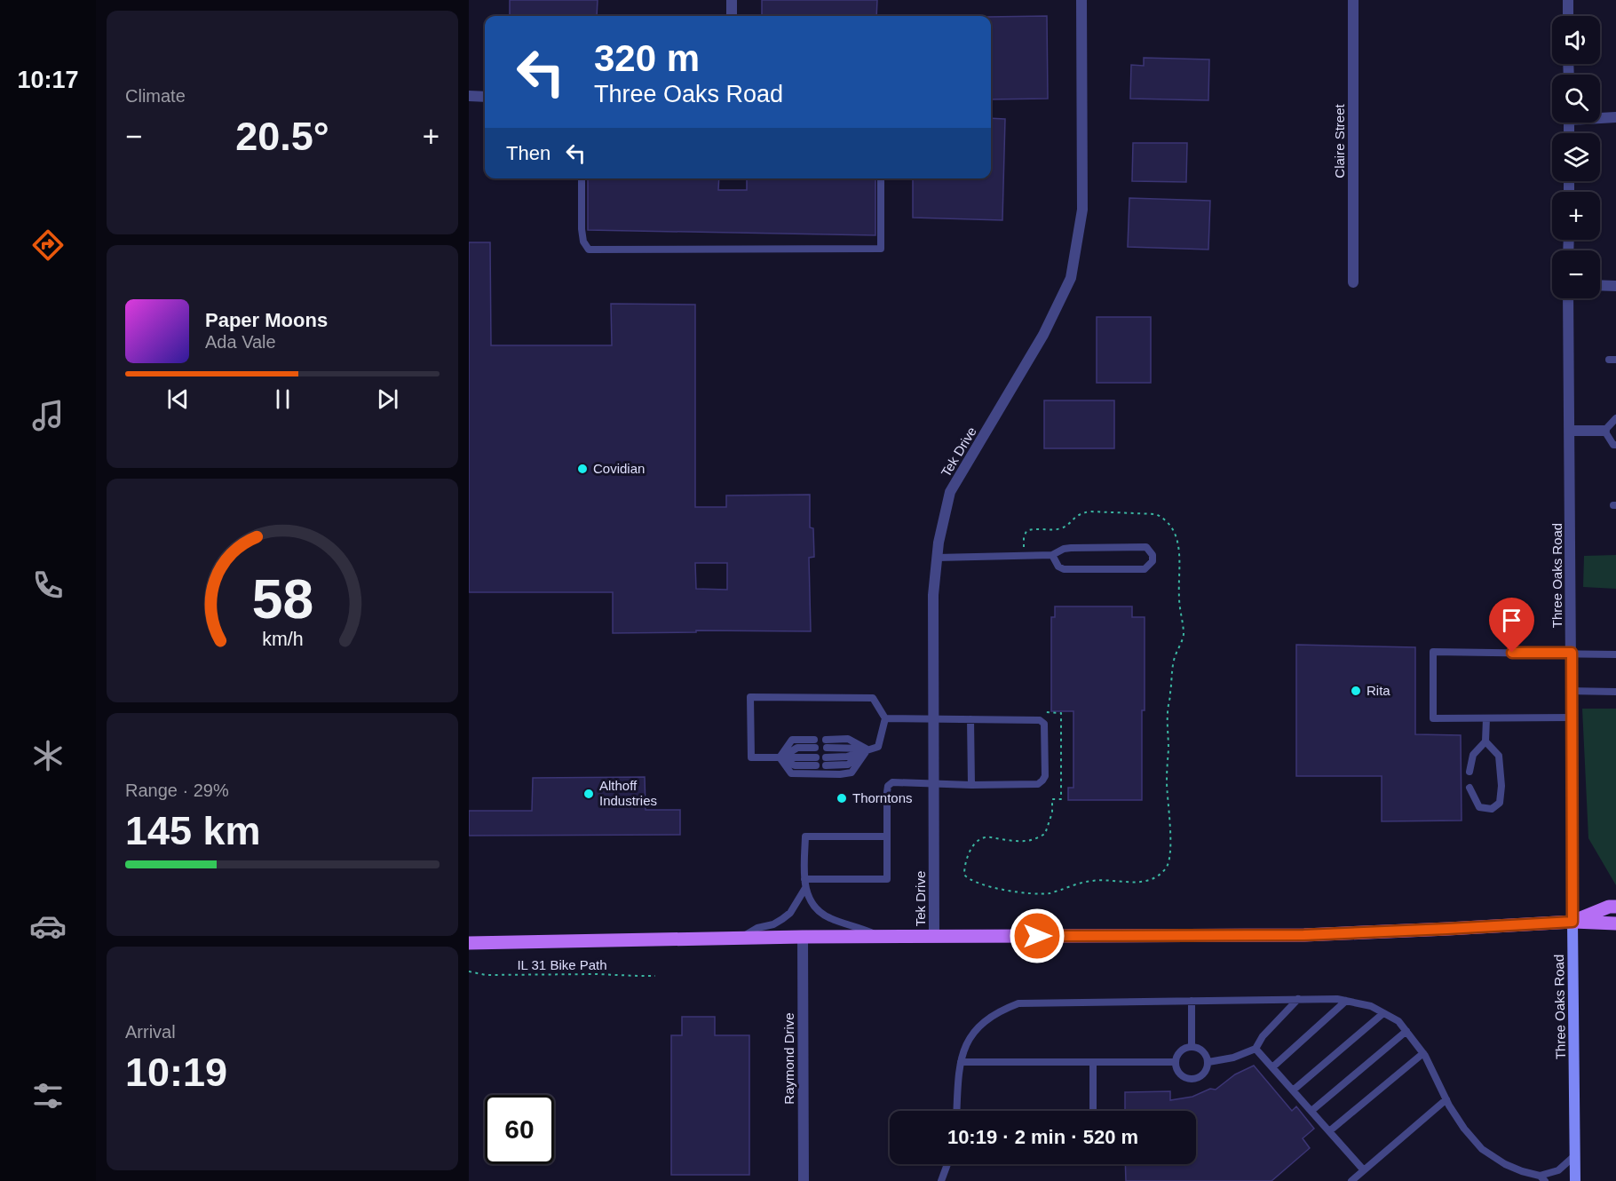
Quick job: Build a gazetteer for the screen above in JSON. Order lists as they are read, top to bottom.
{
  "streets": {
    "street": [
      "Claire Street",
      "Tek Drive",
      "Three Oaks Road",
      "Raymond Drive"
    ],
    "path": ["IL 31 Bike Path"]
  },
  "places": [
    "Covidian",
    "Rita",
    "Althoff Industries",
    "Thorntons"
  ],
  "page": {
    "tabs": "10:17",
    "tile": [
      "Climate",
      ["Range · 29%", "145 km"],
      ["Arrival", "10:19"]
    ],
    "map_buttons": ["+", "−"],
    "turn": ["320 m", "Three Oaks Road"],
    "heat": ["−", "20.5°", "+"],
    "then": "Then",
    "song": ["Paper Moons", "Ada Vale"],
    "limit": "60",
    "trip": "10:19 · 2 min · 520 m",
    "gauge": ["58", "km/h"]
  }
}
